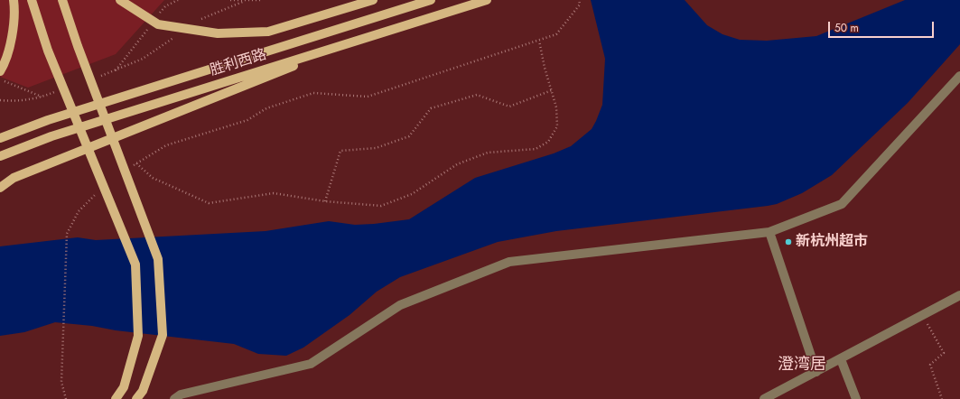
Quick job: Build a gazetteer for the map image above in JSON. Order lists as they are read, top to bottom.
{
  "streets": {
    "main road": ["胜利西路"]
  },
  "districts": ["澄湾居"],
  "places": ["新杭州超市"],
  "scale_bar": "50 m"
}
